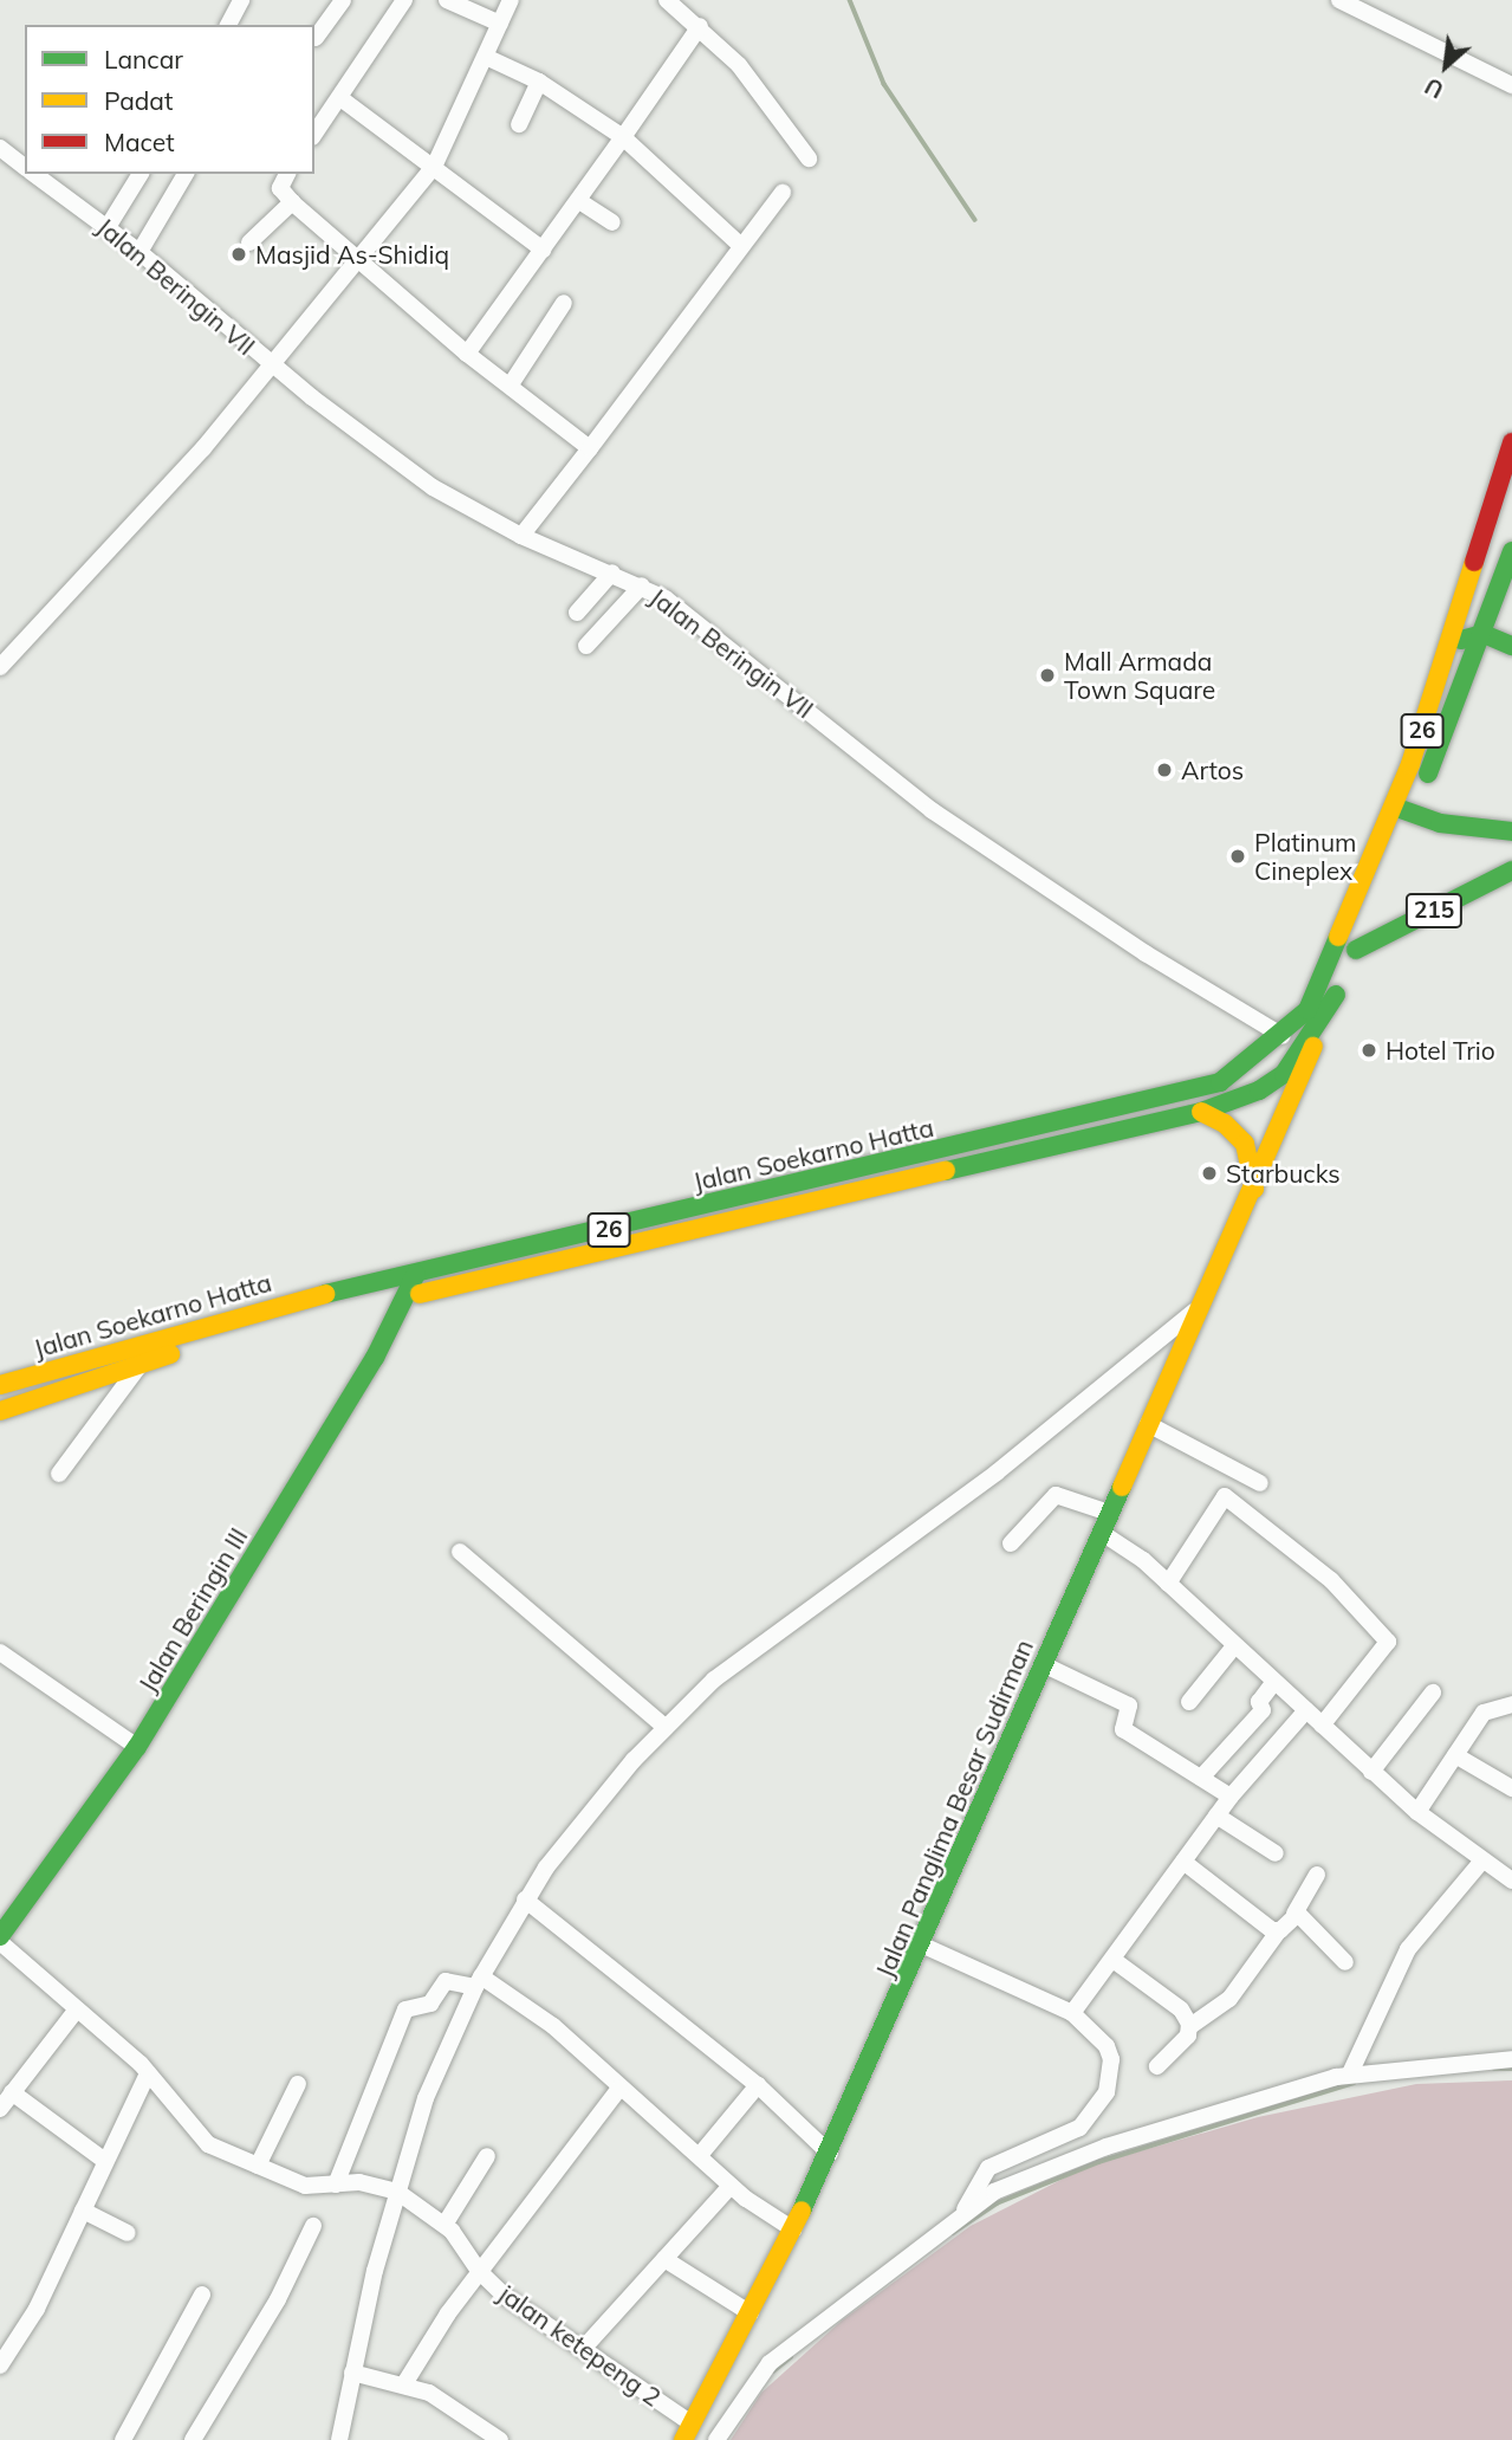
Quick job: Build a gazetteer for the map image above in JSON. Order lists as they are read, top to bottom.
{
  "streets": {
    "main road": [
      "26",
      "215",
      "Jalan Soekarno Hatta",
      "Jalan Beringin III",
      "Jalan Panglima Besar Sudirman"
    ],
    "street": ["Jalan Beringin VII", "jalan ketepeng 2"]
  },
  "crossings": [
    ["Jalan Beringin VII", "26"],
    ["26", "215"],
    ["26", "Jalan Soekarno Hatta"],
    ["Jalan Soekarno Hatta", "Jalan Beringin III"],
    ["Jalan Beringin III", "jalan ketepeng 2"],
    ["Jalan Panglima Besar Sudirman", "jalan ketepeng 2"]
  ],
  "places": [
    "Masjid As-Shidiq",
    "Mall Armada Town Square",
    "Artos",
    "Platinum Cineplex",
    "Hotel Trio",
    "Starbucks"
  ],
  "legend": ["Lancar", "Padat", "Macet"],
  "north": "bottom left"
}
